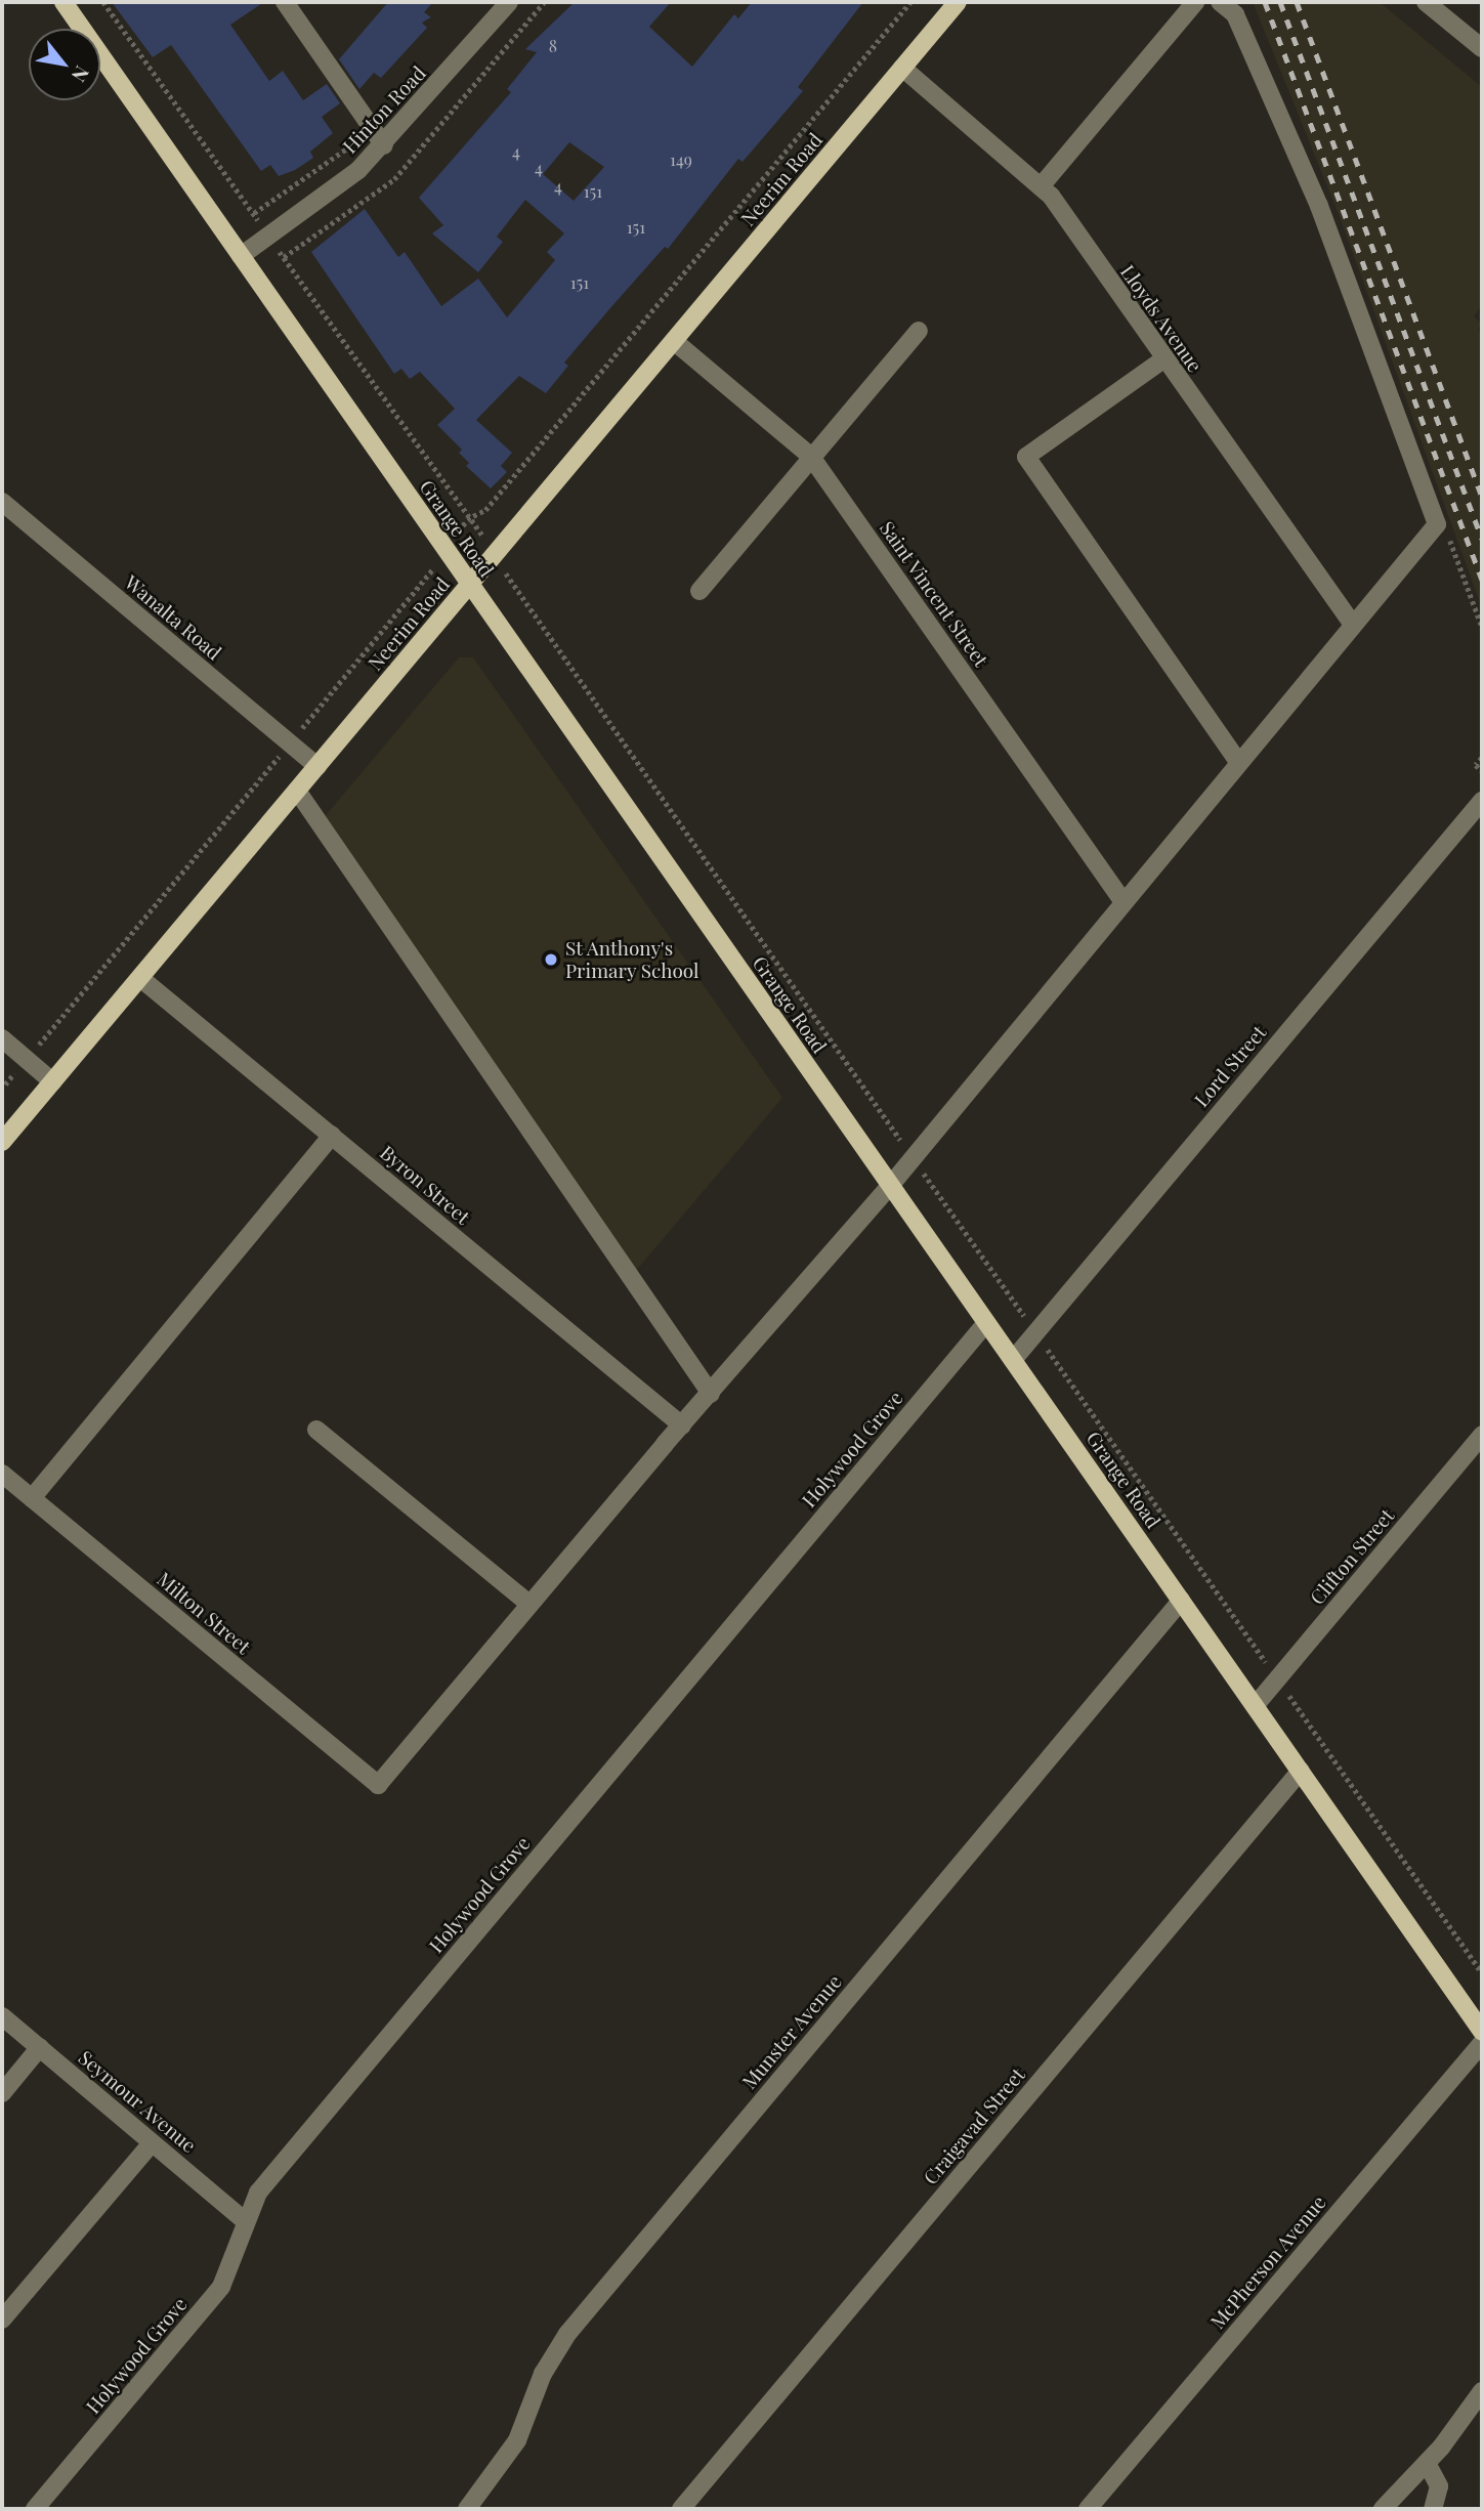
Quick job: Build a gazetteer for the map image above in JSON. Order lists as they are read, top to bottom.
{
  "streets": {
    "main road": ["Neerim Road", "Grange Road"],
    "street": [
      "Hinton Road",
      "Lloyds Avenue",
      "Saint Vincent Street",
      "Wanalta Road",
      "Lord Street",
      "Byron Street",
      "Holywood Grove",
      "Clifton Street",
      "Milton Street",
      "Munster Avenue",
      "Seymour Avenue",
      "Craigavad Street",
      "McPherson Avenue"
    ]
  },
  "crossings": [
    ["Hinton Road", "Grange Road"],
    ["Neerim Road", "Lloyds Avenue"],
    ["Neerim Road", "Grange Road"],
    ["Neerim Road", "Saint Vincent Street"],
    ["Neerim Road", "Wanalta Road"],
    ["Neerim Road", "Byron Street"],
    ["Grange Road", "Lord Street"],
    ["Grange Road", "Holywood Grove"],
    ["Grange Road", "Clifton Street"],
    ["Grange Road", "Munster Avenue"],
    ["Grange Road", "Craigavad Street"],
    ["Holywood Grove", "Seymour Avenue"]
  ],
  "places": ["St Anthony's Primary School"],
  "house_numbers": [
    "8",
    "4",
    "149",
    "4",
    "4",
    "151",
    "151",
    "151"
  ],
  "north": "bottom right"
}
